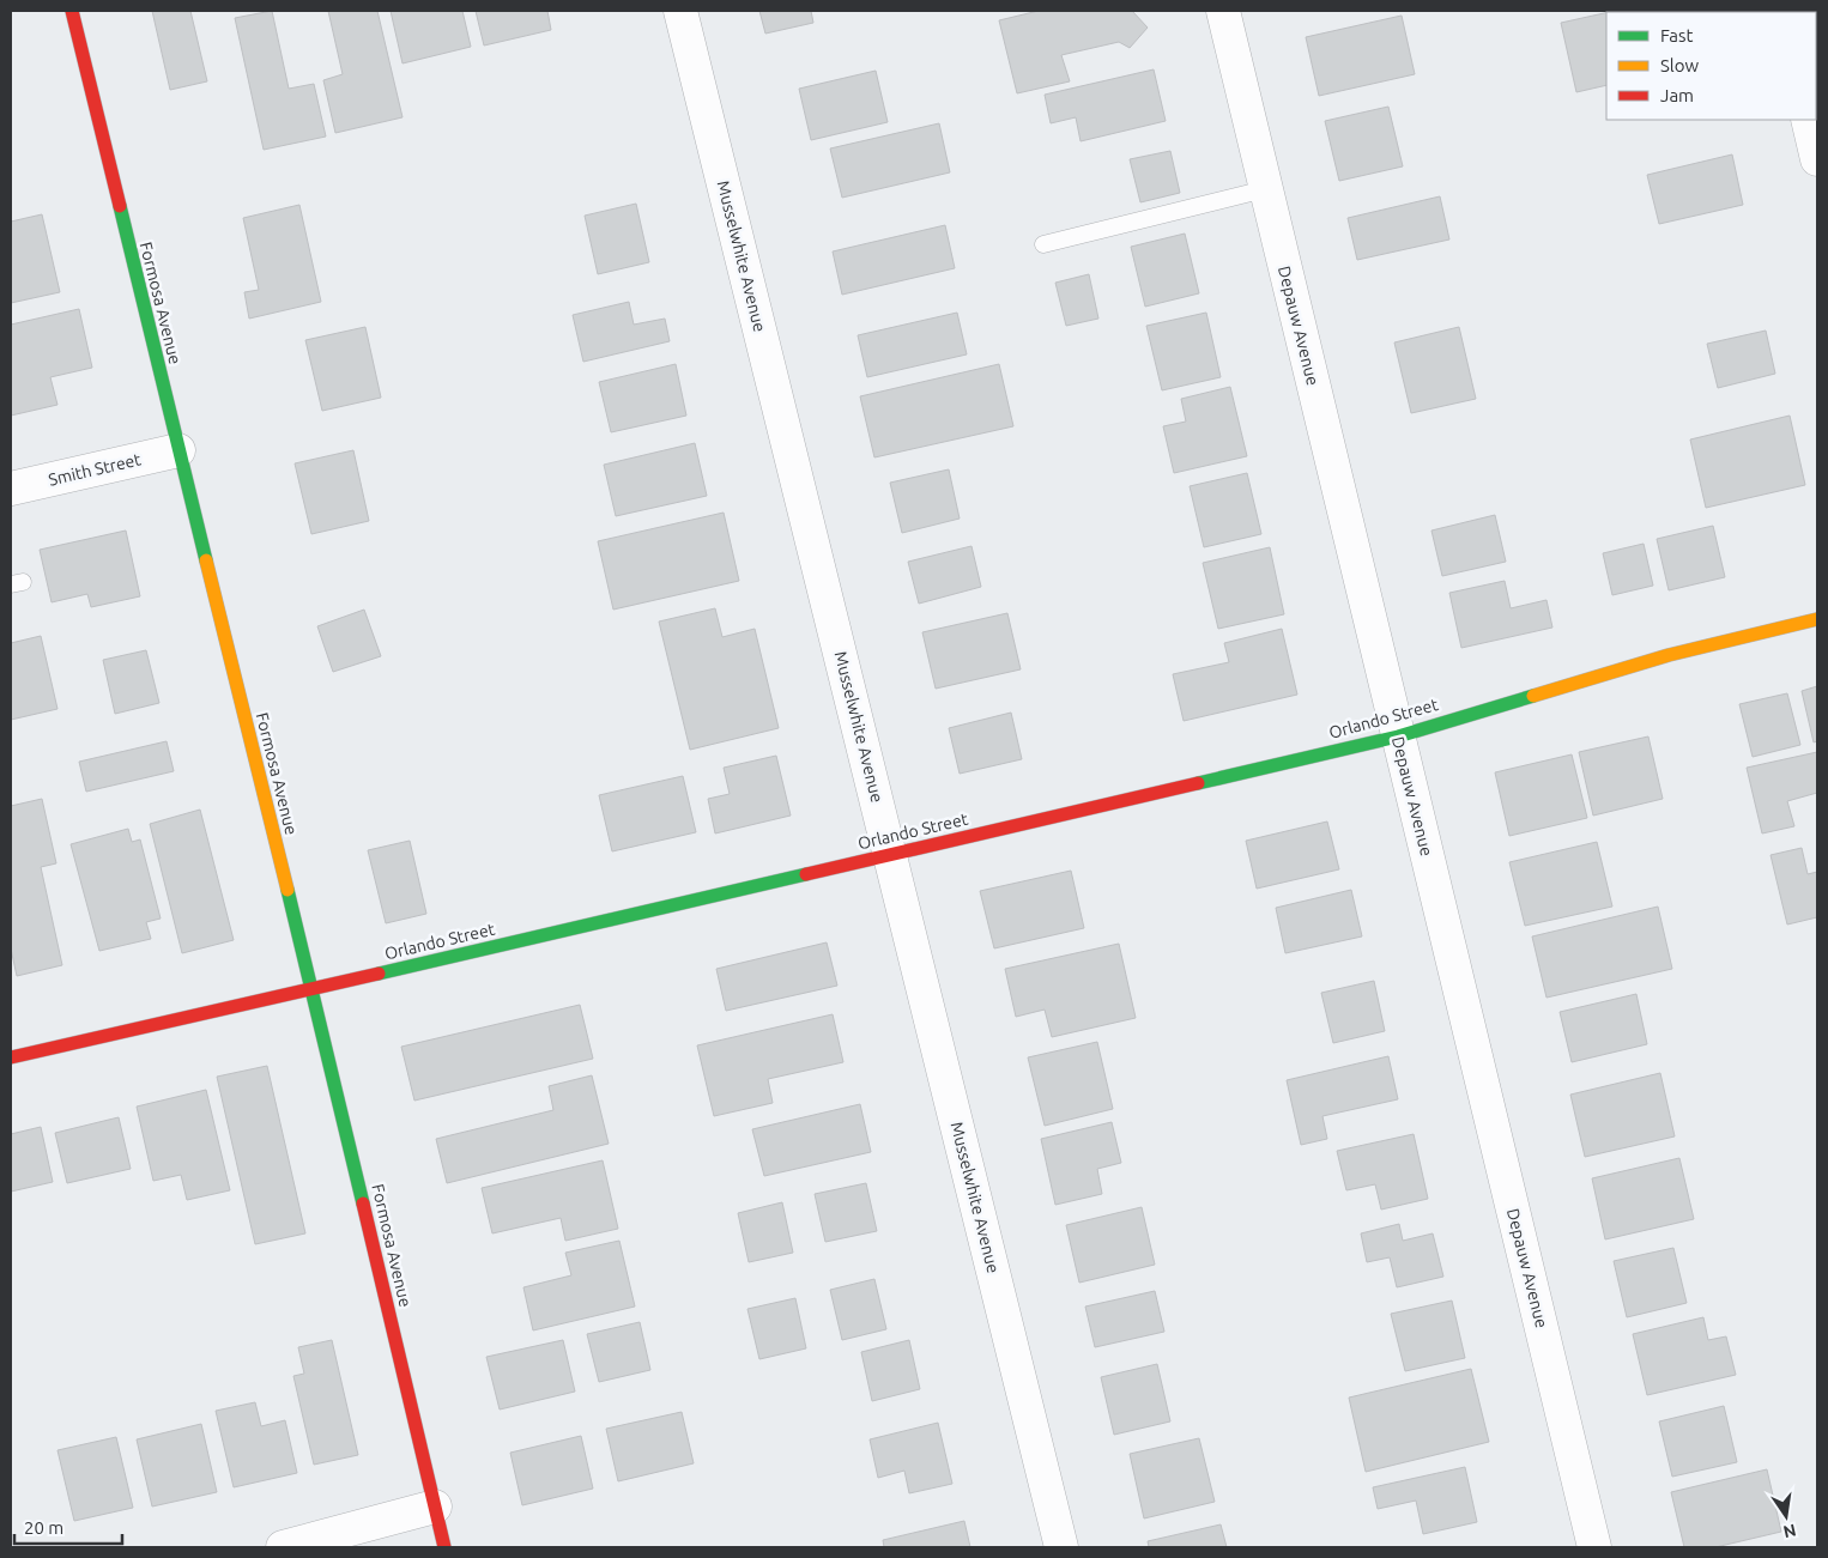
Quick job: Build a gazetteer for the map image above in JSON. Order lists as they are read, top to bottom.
{
  "streets": {
    "street": [
      "Musselwhite Avenue",
      "Formosa Avenue",
      "Depauw Avenue",
      "Smith Street",
      "Orlando Street"
    ]
  },
  "crossings": [
    ["Musselwhite Avenue", "Orlando Street"],
    ["Formosa Avenue", "Smith Street"],
    ["Formosa Avenue", "Orlando Street"],
    ["Depauw Avenue", "Orlando Street"]
  ],
  "legend": ["Fast", "Slow", "Jam"],
  "scale_bar": "20 m",
  "north": "bottom"
}
